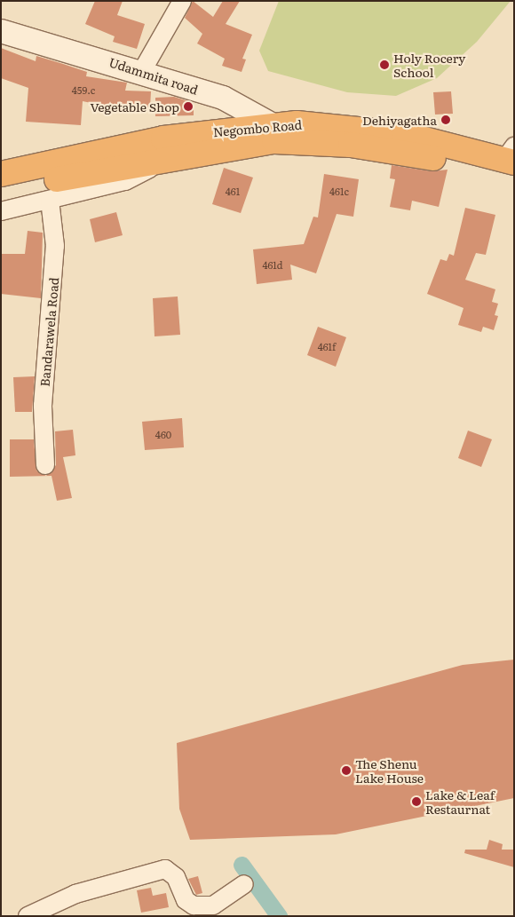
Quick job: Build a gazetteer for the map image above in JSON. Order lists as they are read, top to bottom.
{
  "streets": {
    "highway": ["Negombo Road"],
    "street": ["Udammita road", "Bandarawela Road"]
  },
  "crossings": [
    ["Udammita road", "Negombo Road"]
  ],
  "places": [
    "Holy Rocery School",
    "Vegetable Shop",
    "Dehiyagatha",
    "The Shenu Lake House",
    "Lake & Leaf Restaurnat"
  ],
  "house_numbers": [
    "459.c",
    "461",
    "461c",
    "461d",
    "461f",
    "460"
  ]
}
